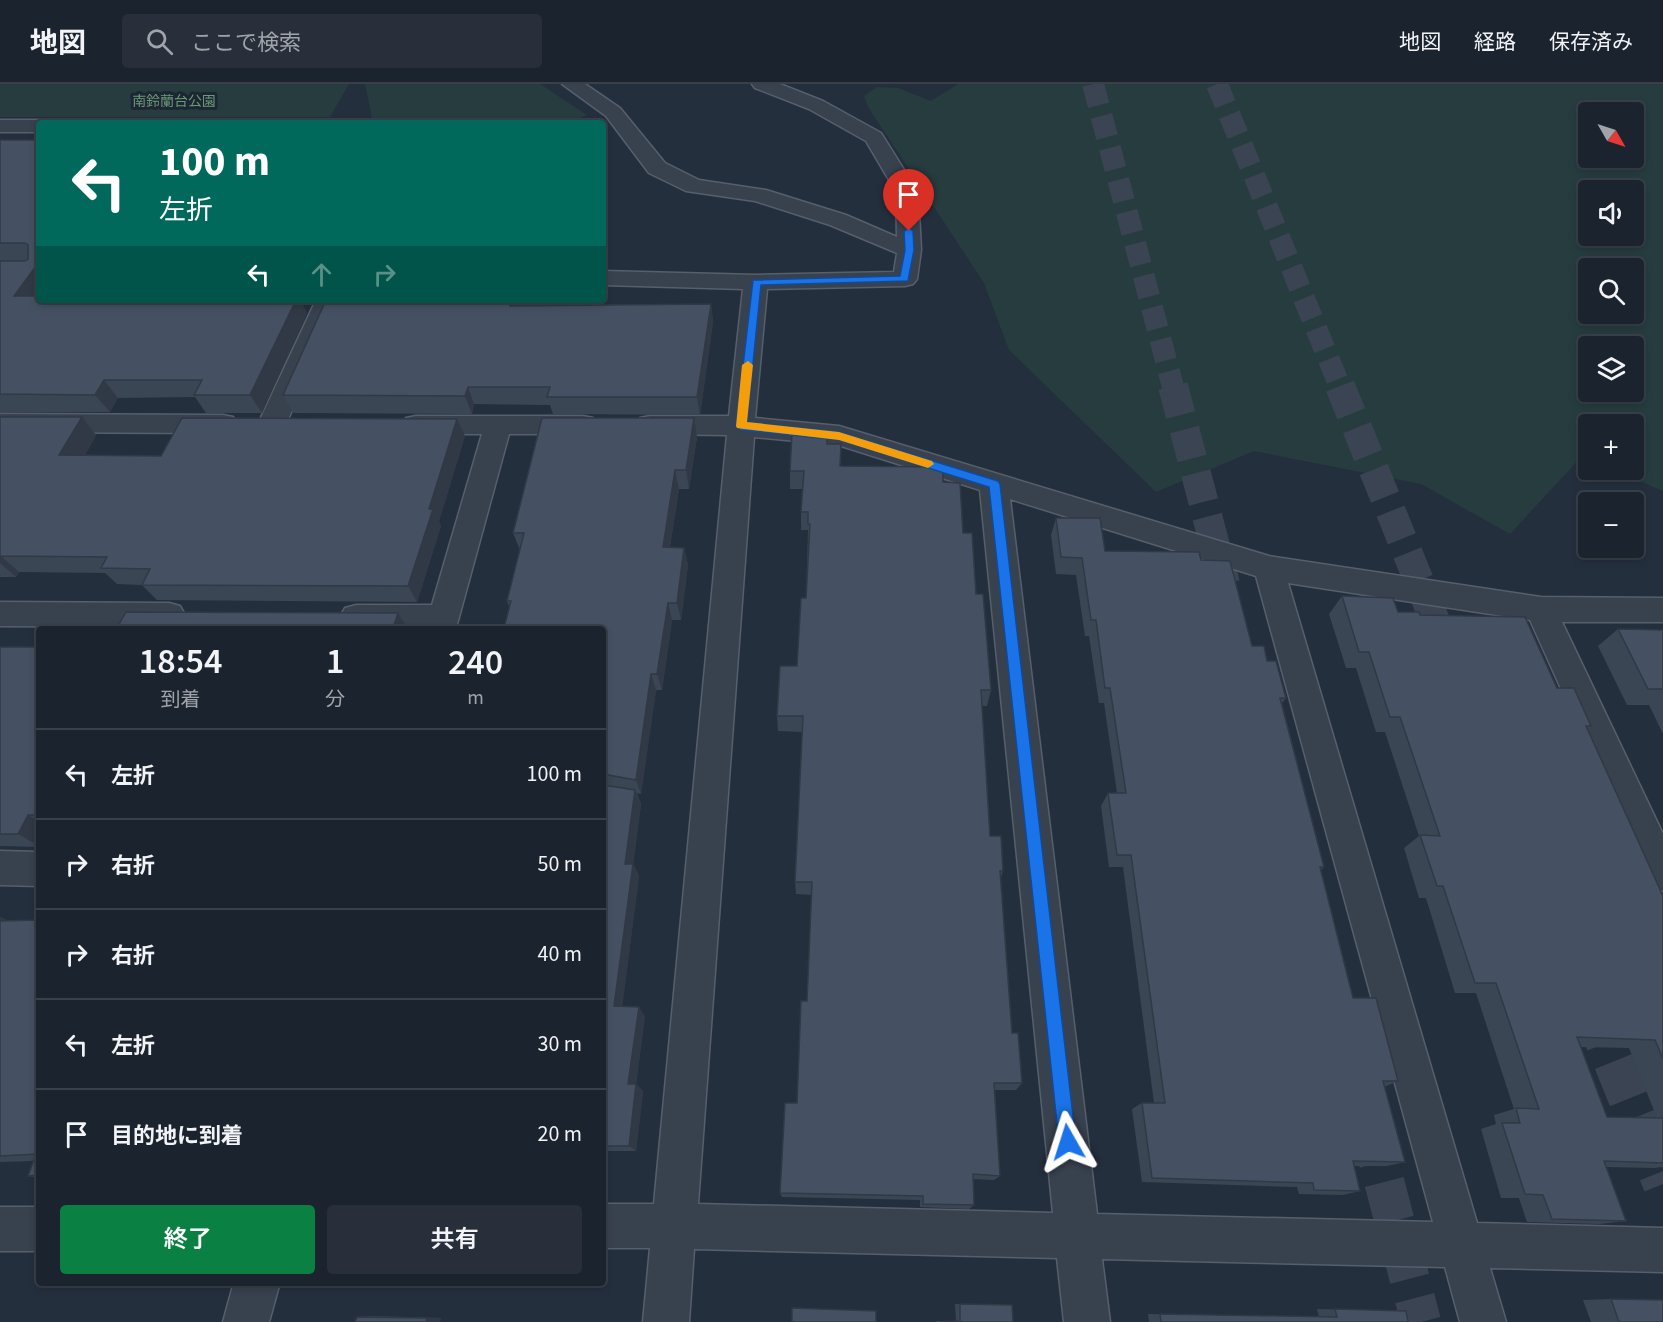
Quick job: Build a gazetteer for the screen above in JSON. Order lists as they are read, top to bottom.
{
  "parks": ["南鈴蘭台公園"],
  "north": "bottom right",
  "page": {
    "header": "地図",
    "search": "ここで検索",
    "nav": ["地図", "経路", "保存済み"],
    "map_buttons": ["+", "−"],
    "turn": ["100 m", "左折"],
    "eta": [
      "18:54",
      "到着",
      "1",
      "分",
      "240",
      "m"
    ],
    "list": [
      {
        "name": "左折",
        "value": "100 m"
      },
      {
        "name": "右折",
        "value": "50 m"
      },
      {
        "name": "右折",
        "value": "40 m"
      },
      {
        "name": "左折",
        "value": "30 m"
      },
      {
        "name": "目的地に到着",
        "value": "20 m"
      }
    ],
    "buttons": ["終了", "共有"]
  }
}
